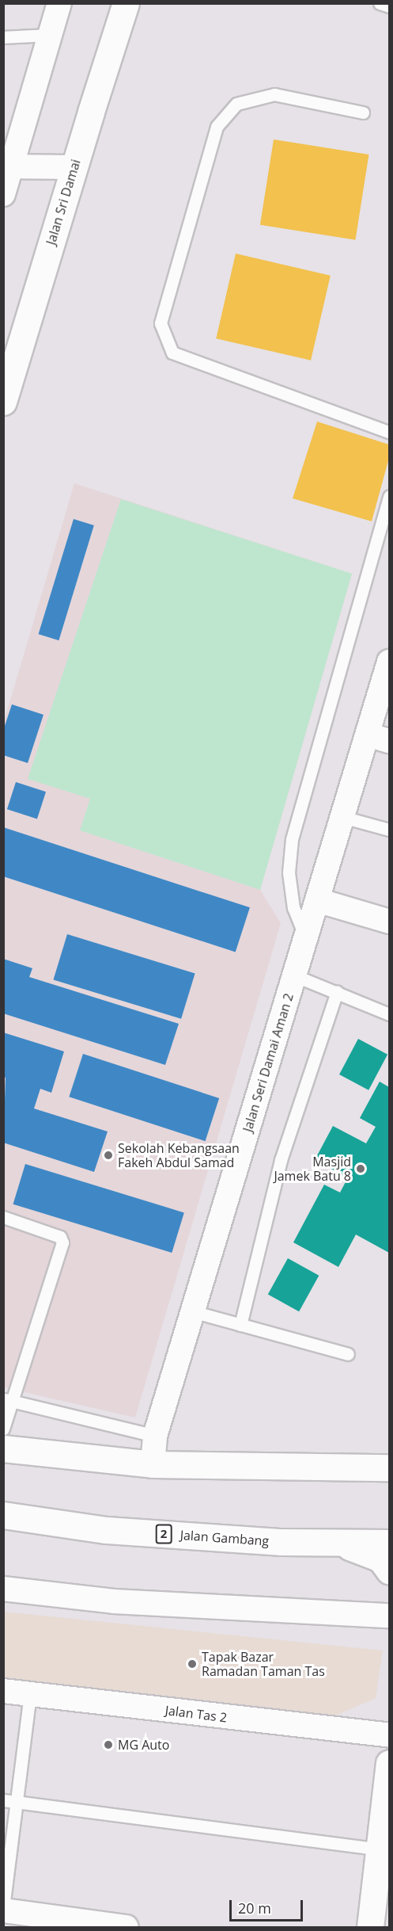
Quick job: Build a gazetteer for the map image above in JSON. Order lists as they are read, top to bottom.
{
  "streets": {
    "main road": ["Jalan Sri Damai", "2", "Jalan Gambang"],
    "street": ["Jalan Seri Damai Aman 2", "Jalan Tas 2"]
  },
  "places": [
    "Sekolah Kebangsaan Fakeh Abdul Samad",
    "Masjid Jamek Batu 8",
    "Tapak Bazar Ramadan Taman Tas",
    "MG Auto"
  ],
  "scale_bar": "20 m"
}
